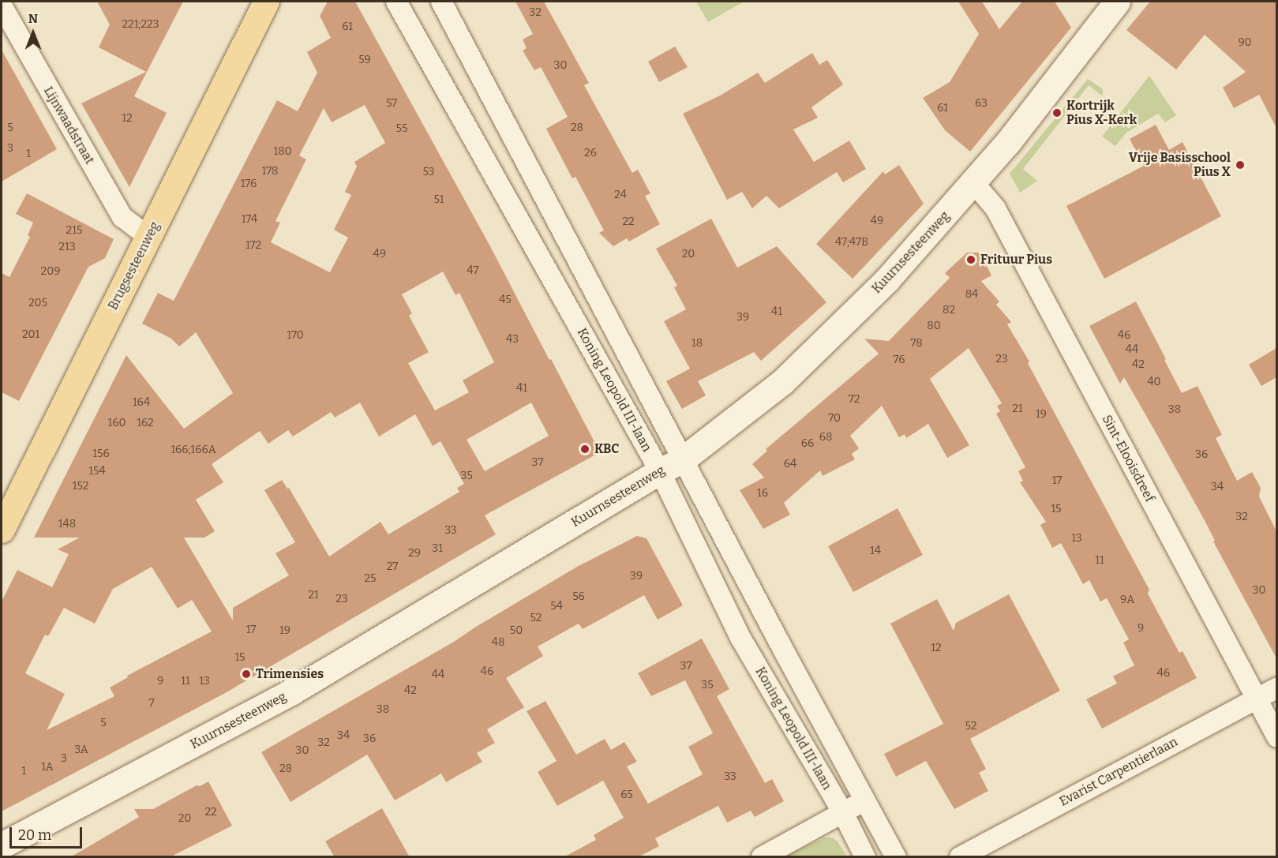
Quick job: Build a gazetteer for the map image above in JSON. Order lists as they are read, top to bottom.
{
  "streets": {
    "main road": ["Brugsesteenweg"],
    "street": [
      "Lijnwaadstraat",
      "Kuurnsesteenweg",
      "Koning Leopold III-laan",
      "Sint-Elooisdreef",
      "Evarist Carpentierlaan"
    ]
  },
  "crossings": [
    ["Lijnwaadstraat", "Brugsesteenweg"],
    ["Kuurnsesteenweg", "Koning Leopold III-laan"],
    ["Kuurnsesteenweg", "Sint-Elooisdreef"],
    ["Sint-Elooisdreef", "Evarist Carpentierlaan"]
  ],
  "places": [
    "Kortrijk Pius X-Kerk",
    "Vrije Basisschool Pius X",
    "Frituur Pius",
    "KBC",
    "Trimensies"
  ],
  "house_numbers": [
    "32",
    "221;223",
    "61",
    "90",
    "59",
    "30",
    "57",
    "63",
    "61",
    "12",
    "5",
    "28",
    "55",
    "3",
    "180",
    "26",
    "1",
    "178",
    "53",
    "176",
    "24",
    "51",
    "174",
    "49",
    "22",
    "215",
    "47;47B",
    "172",
    "213",
    "49",
    "20",
    "47",
    "209",
    "84",
    "45",
    "205",
    "82",
    "41",
    "39",
    "80",
    "201",
    "170",
    "46",
    "43",
    "18",
    "78",
    "44",
    "23",
    "76",
    "42",
    "40",
    "41",
    "72",
    "164",
    "21",
    "38",
    "19",
    "70",
    "160",
    "162",
    "68",
    "66",
    "166;166A",
    "156",
    "36",
    "37",
    "64",
    "154",
    "35",
    "17",
    "152",
    "34",
    "16",
    "15",
    "32",
    "148",
    "33",
    "13",
    "31",
    "14",
    "29",
    "11",
    "27",
    "39",
    "25",
    "30",
    "21",
    "56",
    "23",
    "9A",
    "54",
    "52",
    "9",
    "17",
    "19",
    "50",
    "48",
    "12",
    "15",
    "37",
    "46",
    "46",
    "44",
    "9",
    "11",
    "13",
    "35",
    "42",
    "7",
    "38",
    "5",
    "52",
    "34",
    "36",
    "32",
    "3A",
    "30",
    "3",
    "1A",
    "28",
    "1",
    "33",
    "65",
    "22",
    "20"
  ],
  "scale_bar": "20 m",
  "north": "top"
}
